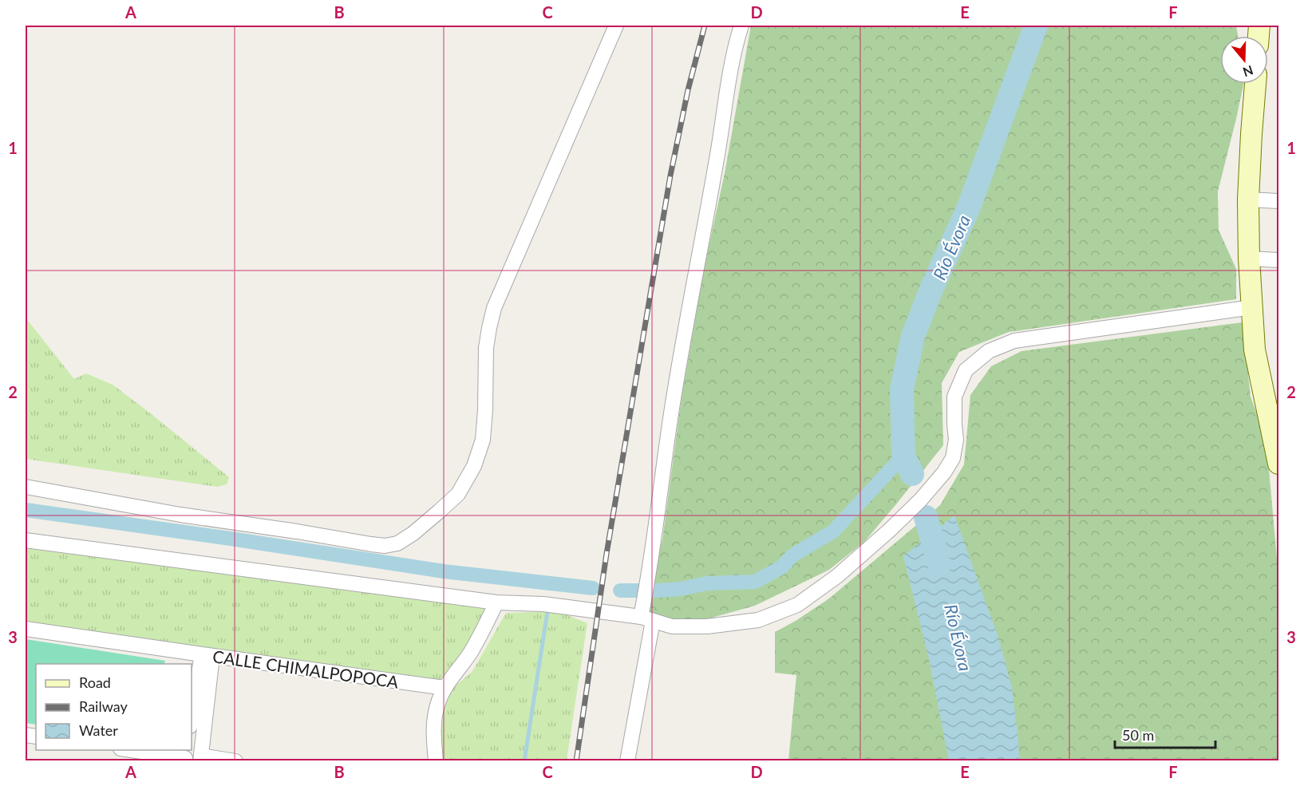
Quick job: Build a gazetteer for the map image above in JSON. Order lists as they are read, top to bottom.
{
  "streets": {
    "street": ["CALLE CHIMALPOPOCA"]
  },
  "water": ["Río Évora"],
  "legend": ["Road", "Railway", "Water"],
  "scale_bar": "50 m",
  "north": "bottom",
  "grid": {
    "columns": [
      "A",
      "B",
      "C",
      "D",
      "E",
      "F"
    ],
    "rows": ["1", "2", "3"]
  }
}
